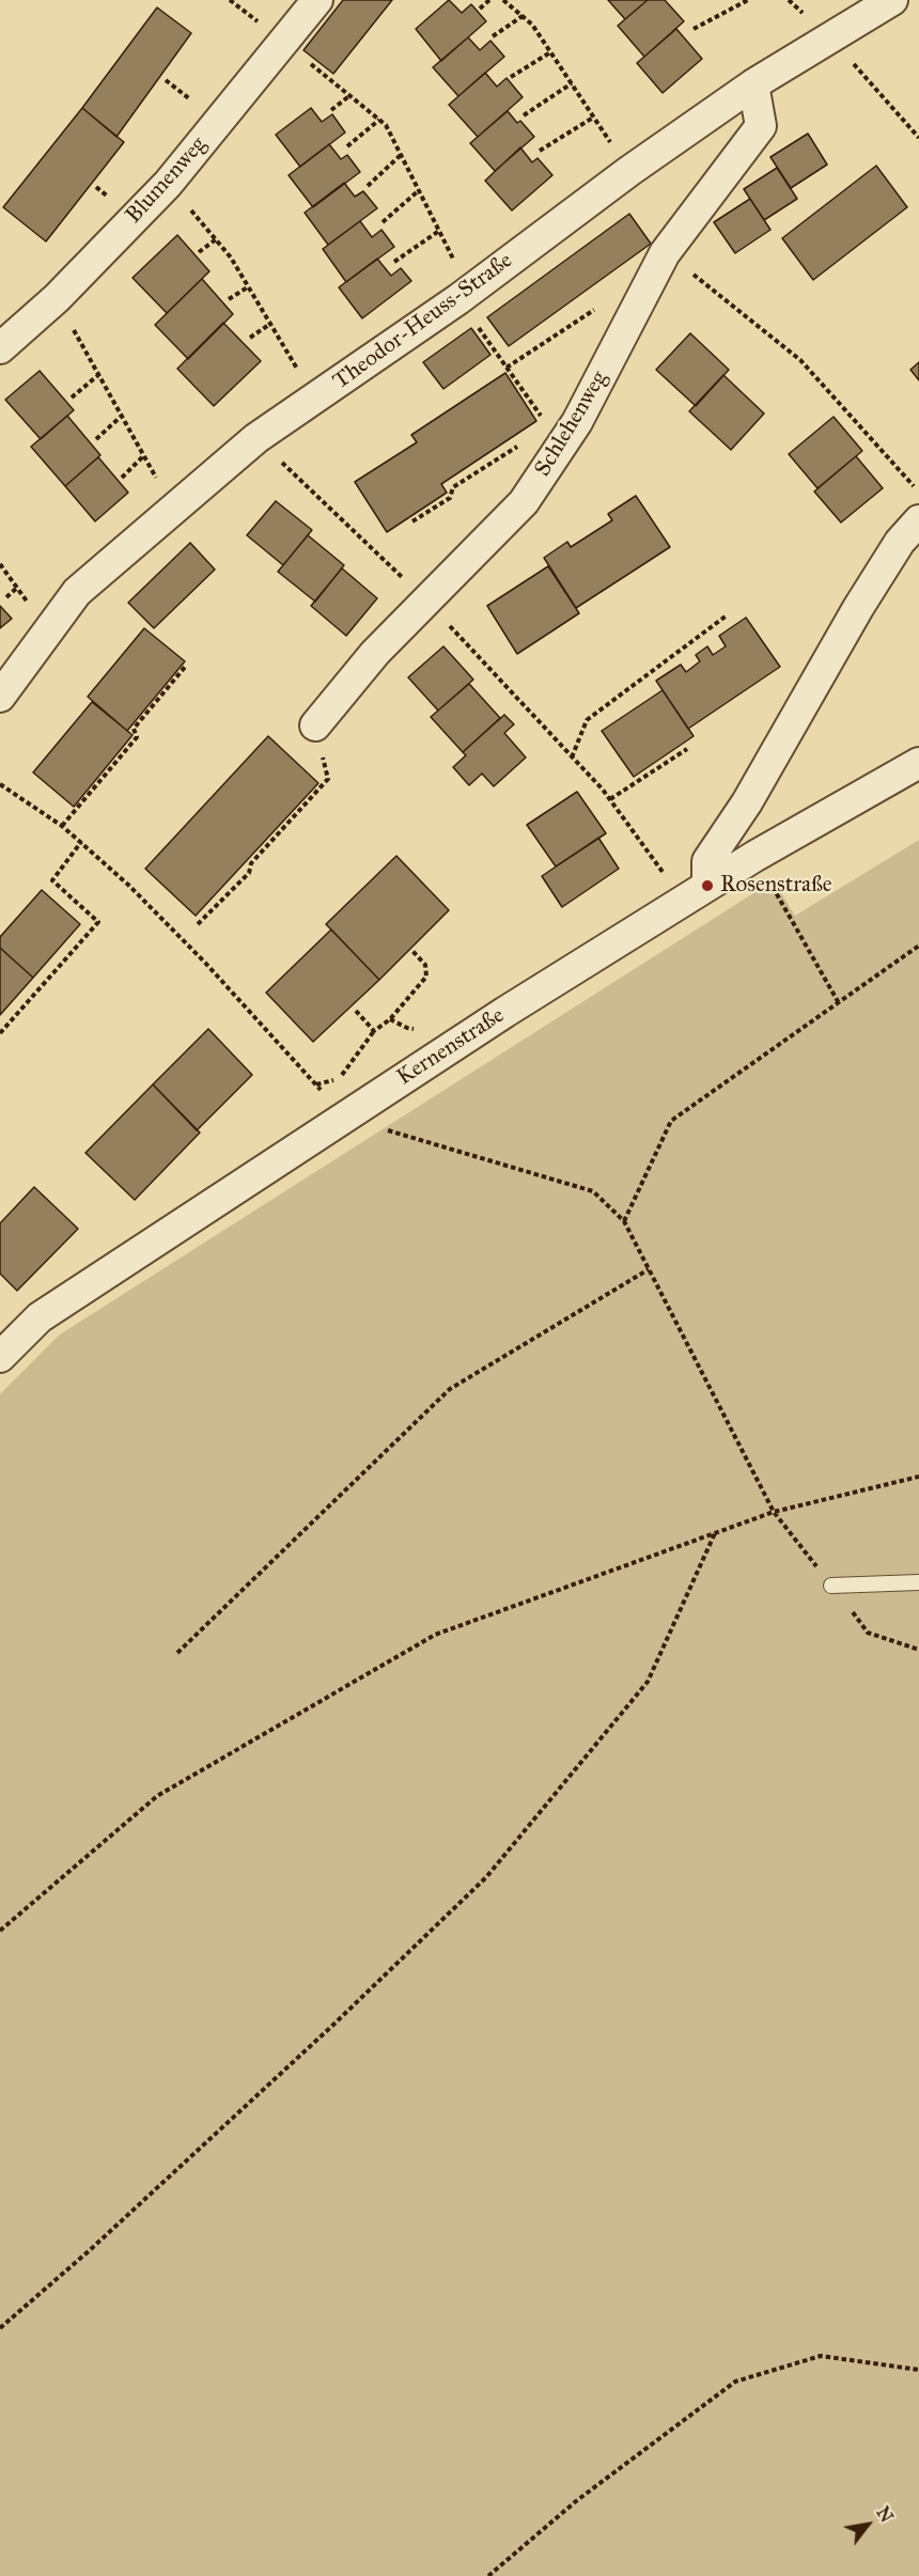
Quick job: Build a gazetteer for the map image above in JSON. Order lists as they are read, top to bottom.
{
  "streets": {
    "street": [
      "Blumenweg",
      "Theodor-Heuss-Straße",
      "Schlehenweg",
      "Kernenstraße"
    ]
  },
  "crossings": [
    ["Theodor-Heuss-Straße", "Schlehenweg"]
  ],
  "places": ["Rosenstraße"],
  "north": "top right"
}
